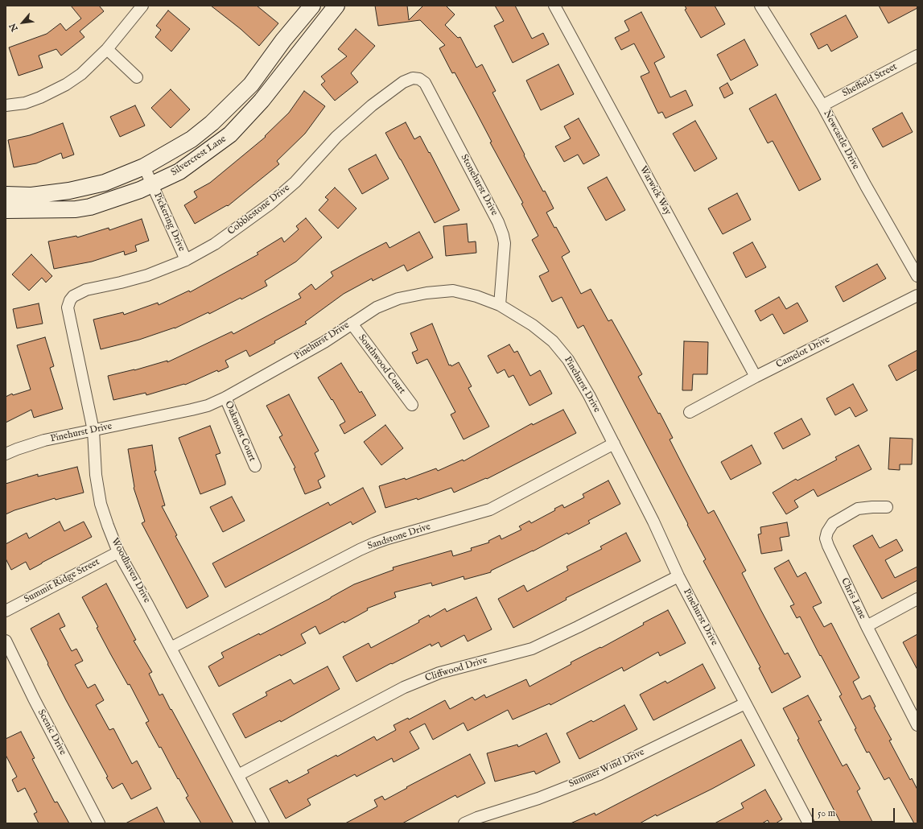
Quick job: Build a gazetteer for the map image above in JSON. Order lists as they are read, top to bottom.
{
  "streets": {
    "street": [
      "Sheffield Street",
      "Newcastle Drive",
      "Silvercrest Lane",
      "Stonehurst Drive",
      "Warwick Way",
      "Cobblestone Drive",
      "Pickering Drive",
      "Pinehurst Drive",
      "Camelot Drive",
      "Southwood Court",
      "Oakmont Court",
      "Sandstone Drive",
      "Woodhaven Drive",
      "Summit Ridge Street",
      "Chris Lane",
      "Cliffwood Drive",
      "Scenic Drive",
      "Summer Wind Drive"
    ]
  },
  "crossings": [
    ["Sheffield Street", "Newcastle Drive"],
    ["Silvercrest Lane", "Pickering Drive"],
    ["Stonehurst Drive", "Cobblestone Drive"],
    ["Stonehurst Drive", "Pinehurst Drive"],
    ["Warwick Way", "Camelot Drive"],
    ["Cobblestone Drive", "Pickering Drive"],
    ["Cobblestone Drive", "Woodhaven Drive"],
    ["Pinehurst Drive", "Southwood Court"],
    ["Pinehurst Drive", "Oakmont Court"],
    ["Pinehurst Drive", "Sandstone Drive"],
    ["Pinehurst Drive", "Woodhaven Drive"],
    ["Pinehurst Drive", "Cliffwood Drive"],
    ["Pinehurst Drive", "Summer Wind Drive"],
    ["Sandstone Drive", "Woodhaven Drive"],
    ["Woodhaven Drive", "Summit Ridge Street"],
    ["Woodhaven Drive", "Cliffwood Drive"]
  ],
  "scale_bar": "50 m",
  "north": "bottom left"
}
